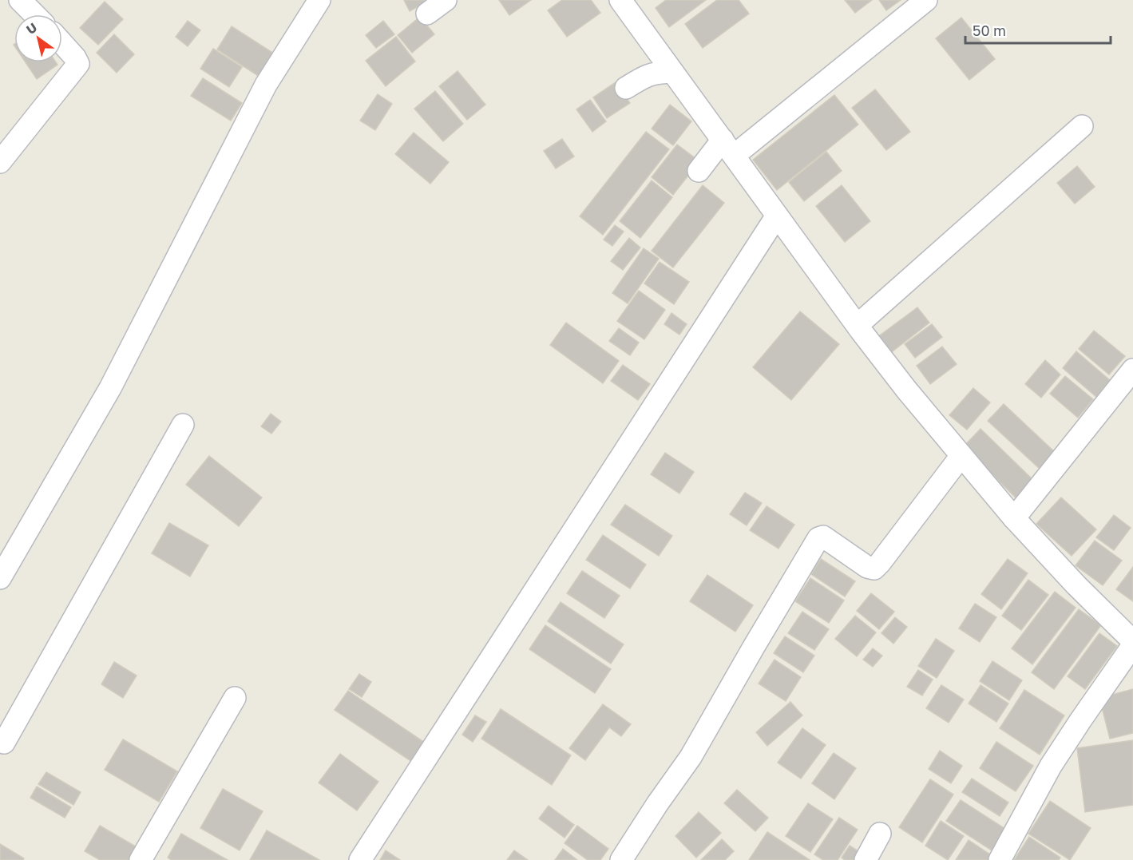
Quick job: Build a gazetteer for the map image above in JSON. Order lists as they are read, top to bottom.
{
  "scale_bar": "50 m",
  "north": "top left"
}
